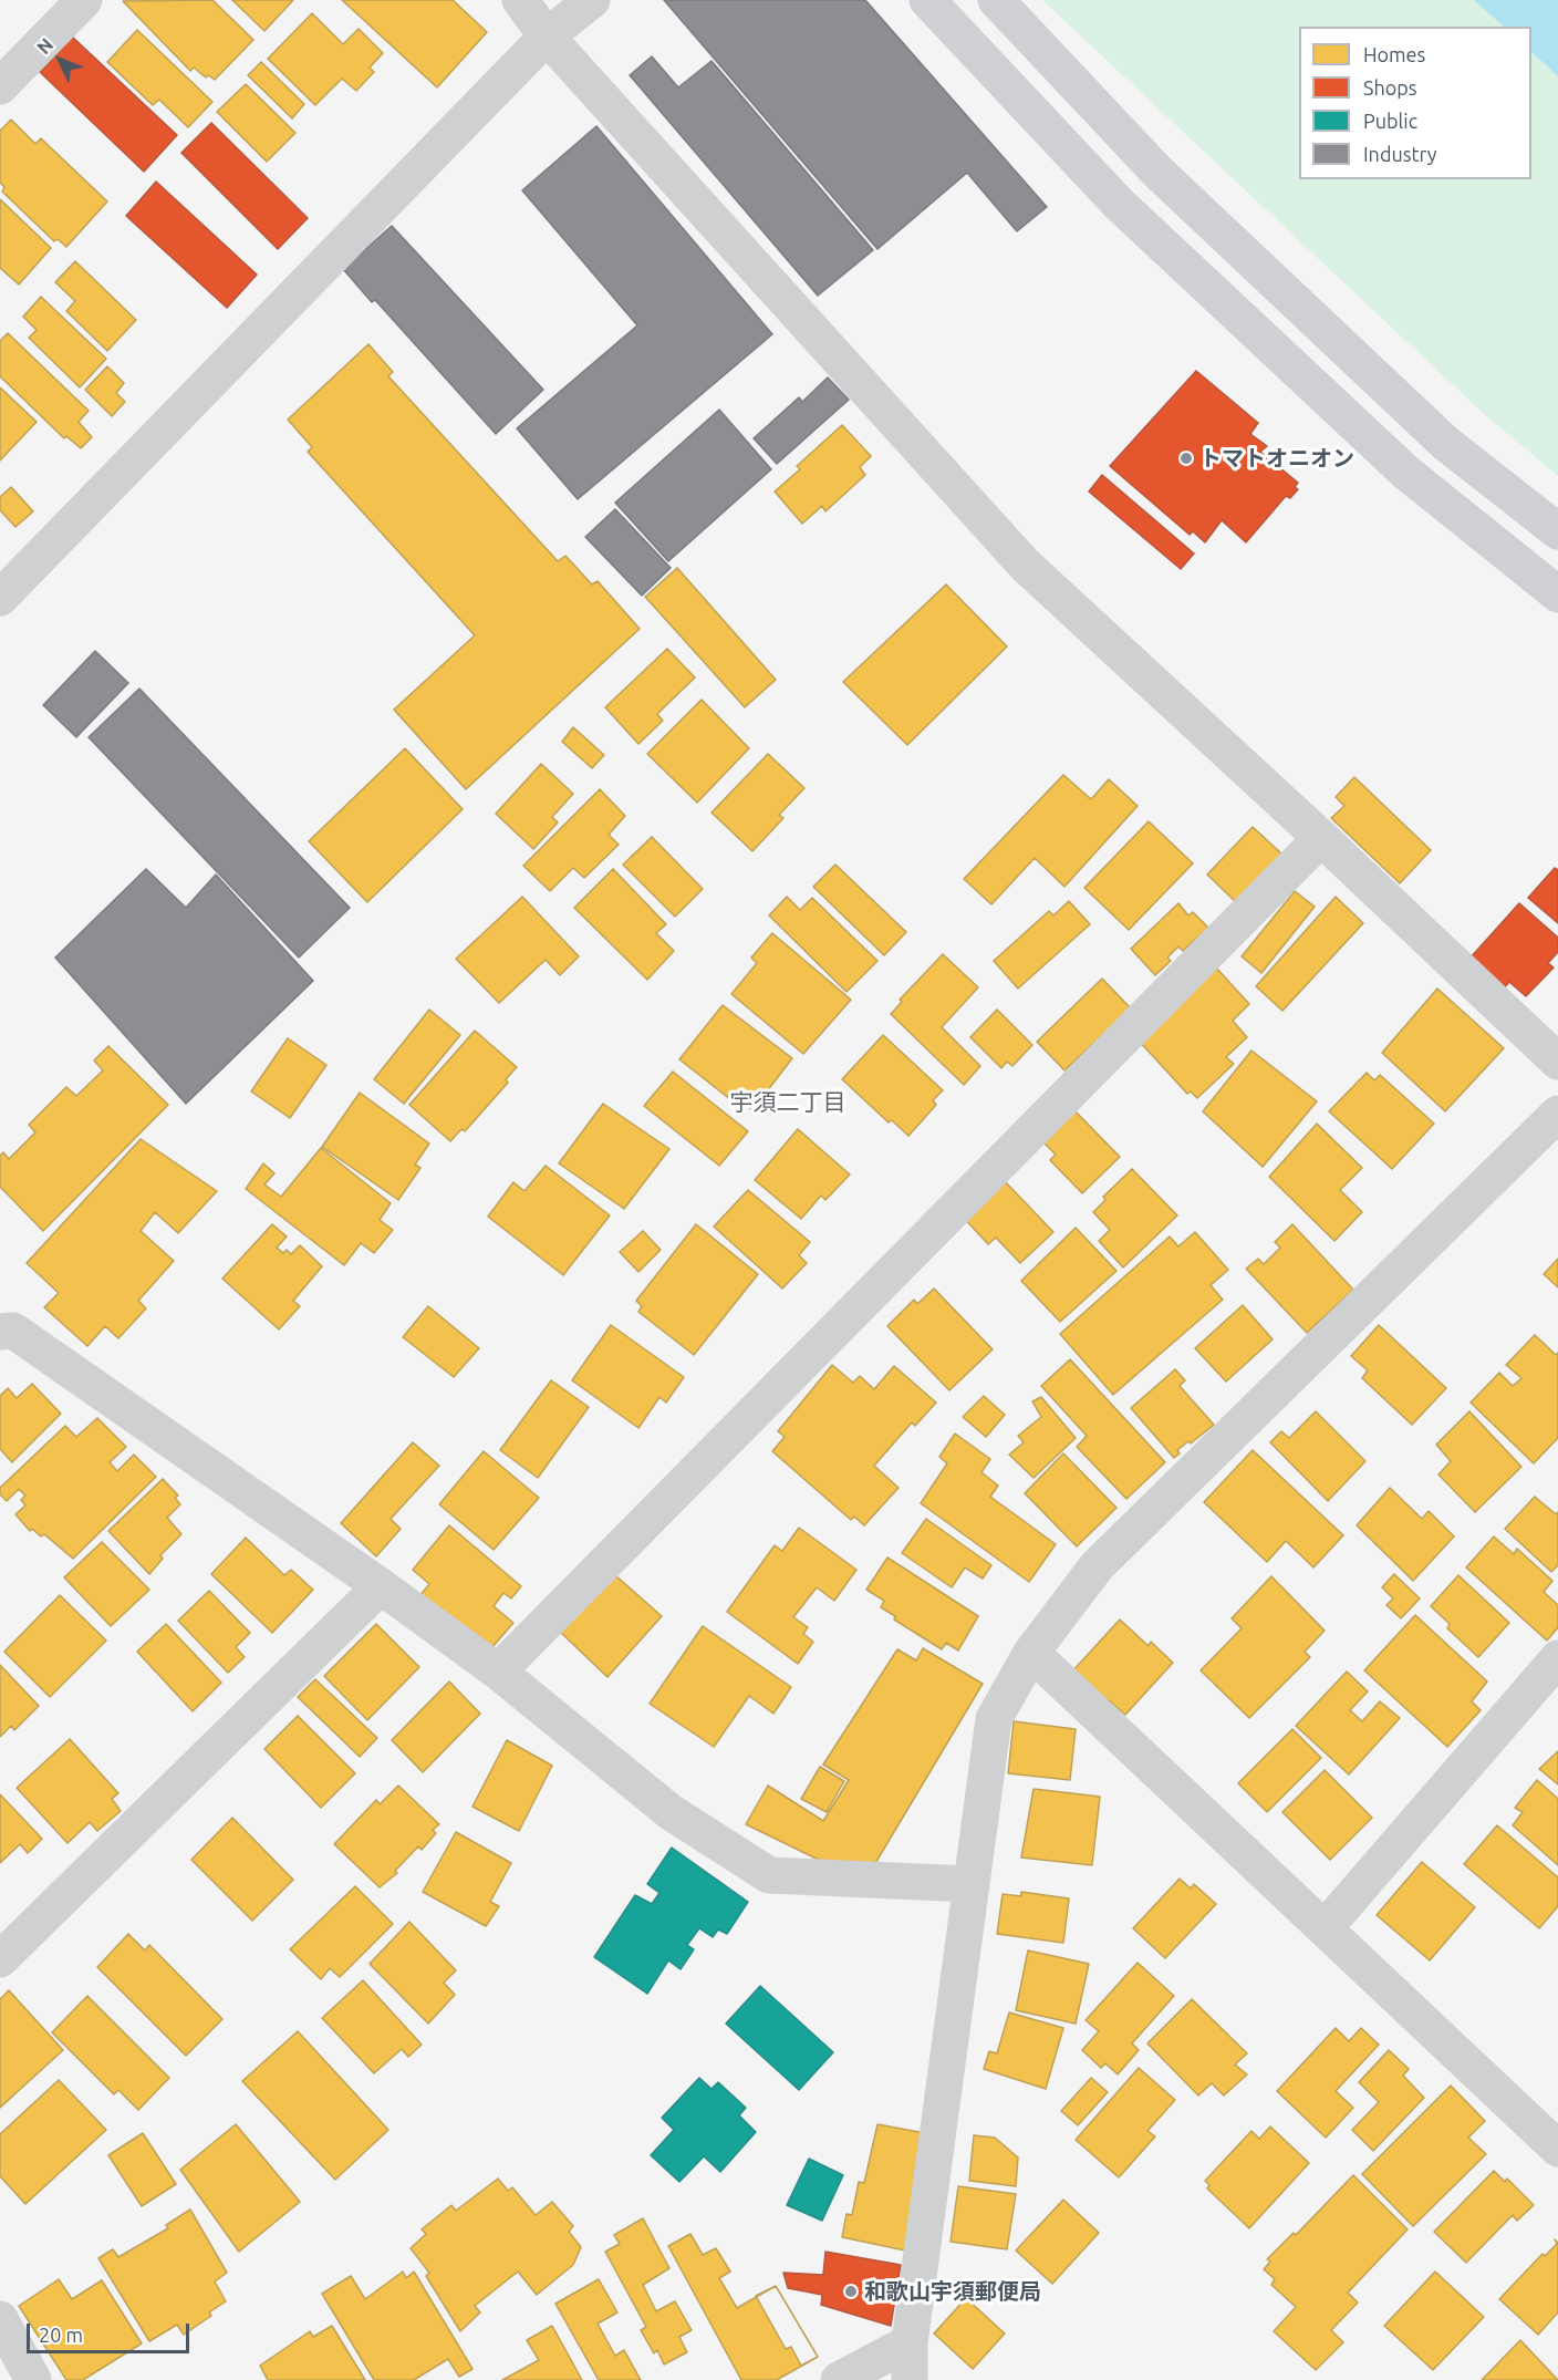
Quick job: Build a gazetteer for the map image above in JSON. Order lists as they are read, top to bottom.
{
  "districts": ["宇須二丁目"],
  "places": ["トマトオニオン", "和歌山宇須郵便局"],
  "legend": [
    "Homes",
    "Shops",
    "Public",
    "Industry"
  ],
  "scale_bar": "20 m",
  "north": "top left"
}
